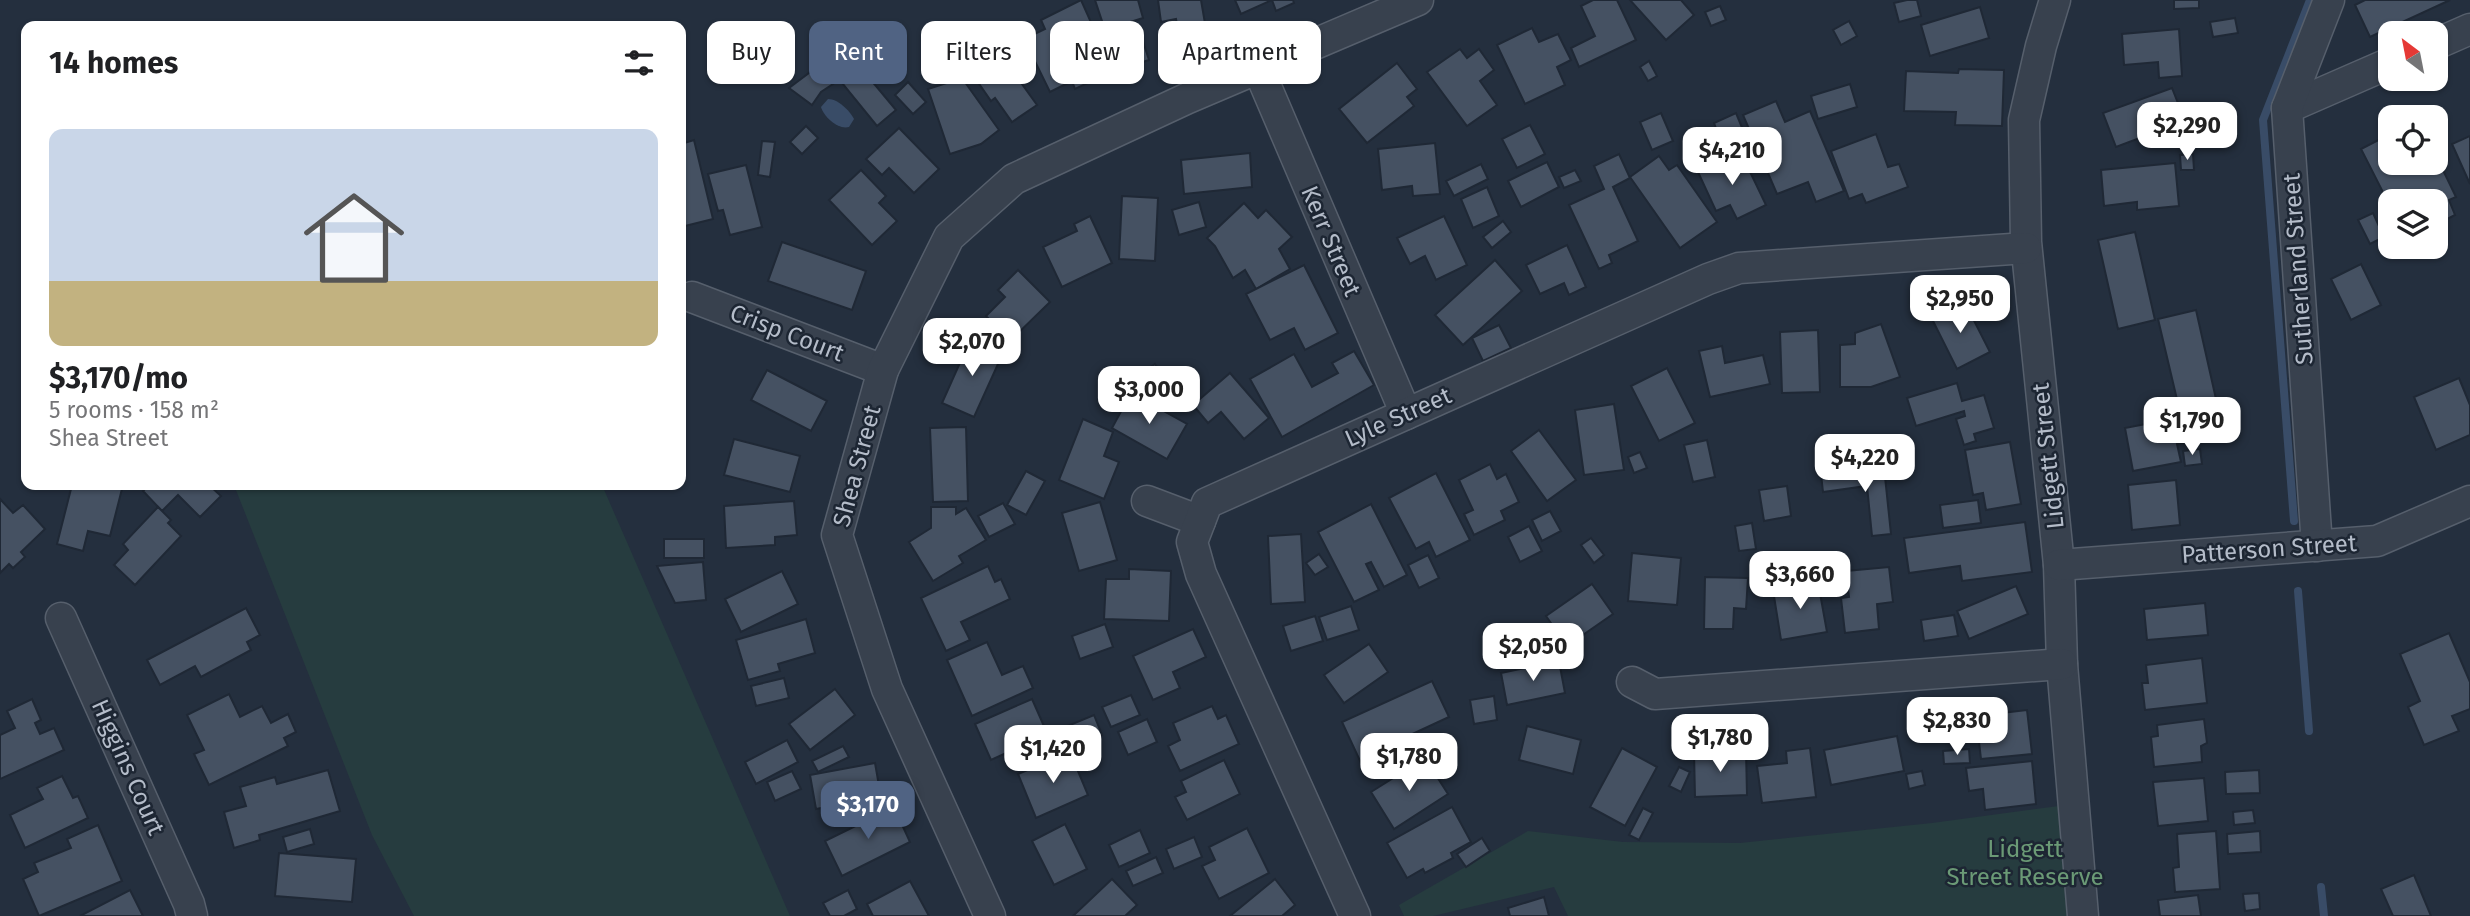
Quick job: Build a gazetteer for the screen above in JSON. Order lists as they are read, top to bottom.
{
  "streets": {
    "street": [
      "Kerr Street",
      "Sutherland Street",
      "Crisp Court",
      "Lyle Street",
      "Lidgett Street",
      "Shea Street",
      "Patterson Street",
      "Higgins Court"
    ]
  },
  "crossings": [
    ["Kerr Street", "Lyle Street"],
    ["Sutherland Street", "Patterson Street"],
    ["Crisp Court", "Shea Street"],
    ["Lyle Street", "Lidgett Street"],
    ["Lidgett Street", "Patterson Street"]
  ],
  "parks": ["Lidgett Street Reserve"],
  "north": "top left",
  "page": {
    "chip": [
      "Buy",
      "Rent",
      "Filters",
      "New",
      "Apartment"
    ],
    "heading": "14 homes",
    "price": [
      "$2,290",
      "$4,210",
      "$2,950",
      "$2,070",
      "$3,000",
      "$1,790",
      "$4,220",
      "$3,660",
      "$2,050",
      "$2,830",
      "$1,780",
      "$1,420",
      "$1,780",
      "$3,170"
    ],
    "list": [
      {
        "name": "$3,170/mo",
        "note": "5 rooms · 158 m² · Shea Street"
      }
    ]
  }
}
